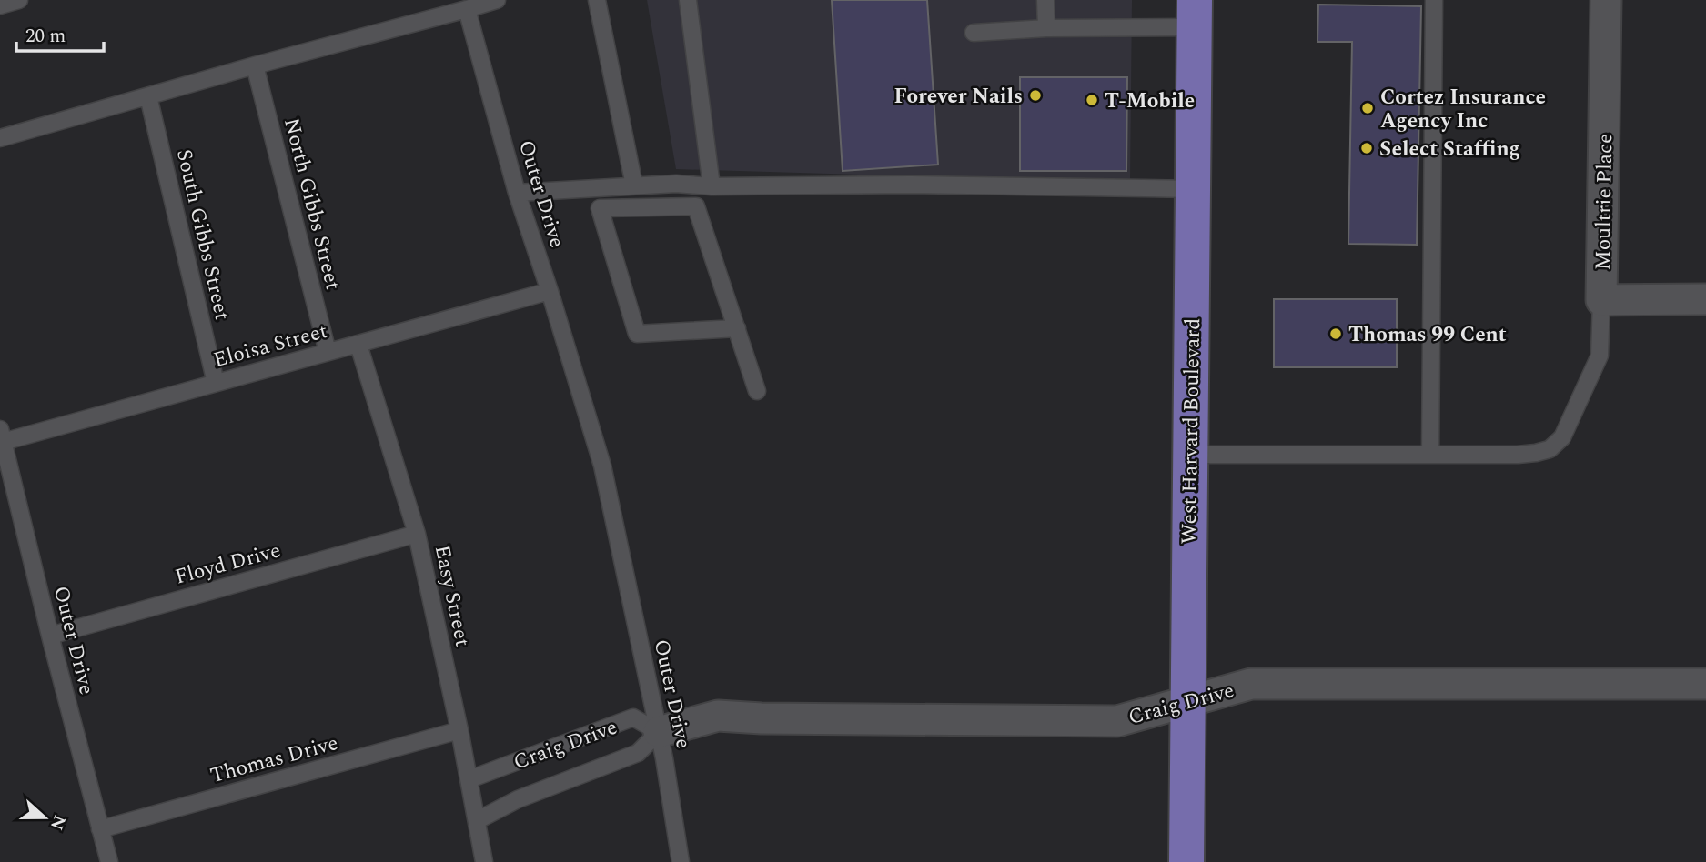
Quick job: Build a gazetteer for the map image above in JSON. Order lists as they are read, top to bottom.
{
  "streets": {
    "main road": ["West Harvard Boulevard"],
    "street": ["Moultrie Place", "Craig Drive"],
    "lane": [
      "Outer Drive",
      "North Gibbs Street",
      "South Gibbs Street",
      "Eloisa Street",
      "Floyd Drive",
      "Easy Street",
      "Thomas Drive"
    ]
  },
  "crossings": [
    ["Outer Drive", "Eloisa Street"],
    ["Outer Drive", "Floyd Drive"],
    ["Outer Drive", "Craig Drive"],
    ["Outer Drive", "Thomas Drive"],
    ["North Gibbs Street", "Eloisa Street"],
    ["South Gibbs Street", "Eloisa Street"],
    ["Eloisa Street", "Easy Street"],
    ["West Harvard Boulevard", "Craig Drive"],
    ["Floyd Drive", "Easy Street"],
    ["Easy Street", "Craig Drive"],
    ["Easy Street", "Thomas Drive"]
  ],
  "places": [
    "Forever Nails",
    "T-Mobile",
    "Cortez Insurance Agency Inc",
    "Select Staffing",
    "Thomas 99 Cent"
  ],
  "scale_bar": "20 m",
  "north": "right"
}
